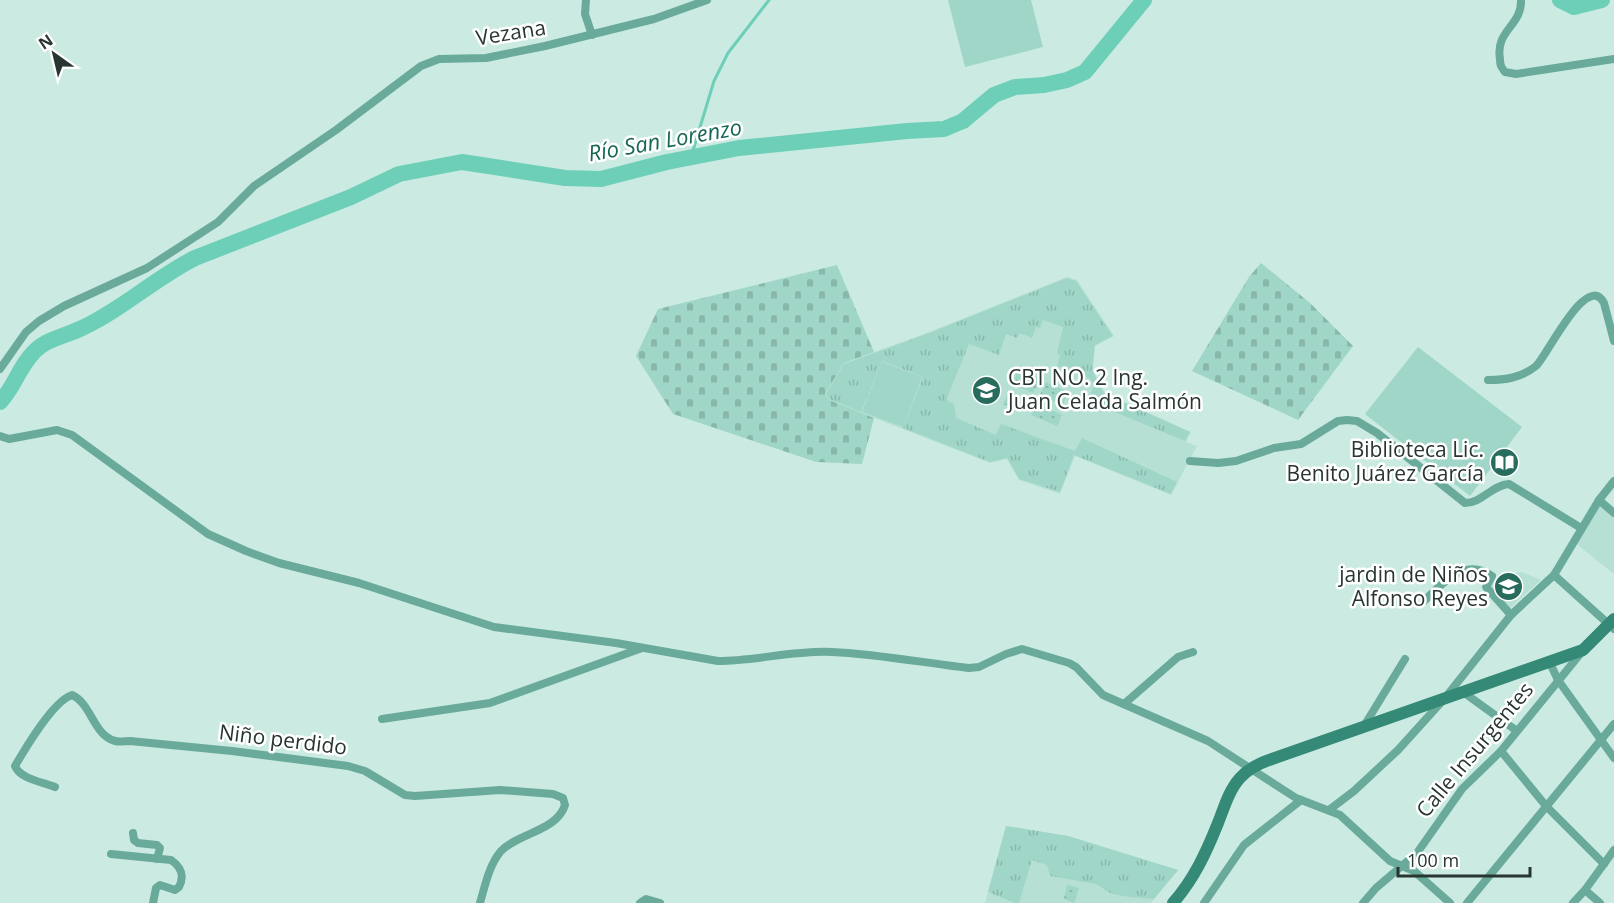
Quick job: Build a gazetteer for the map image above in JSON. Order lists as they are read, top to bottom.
{
  "streets": {
    "main road": ["Calle Insurgentes"],
    "street": ["Vezana", "Niño perdido"]
  },
  "water": ["Río San Lorenzo"],
  "places": {
    "school or university": ["CBT NO. 2 Ing. Juan Celada Salmón", "jardin de Niños Alfonso Reyes"],
    "library": ["Biblioteca Lic. Benito Juárez García"]
  },
  "scale_bar": "100 m",
  "north": "top left"
}
